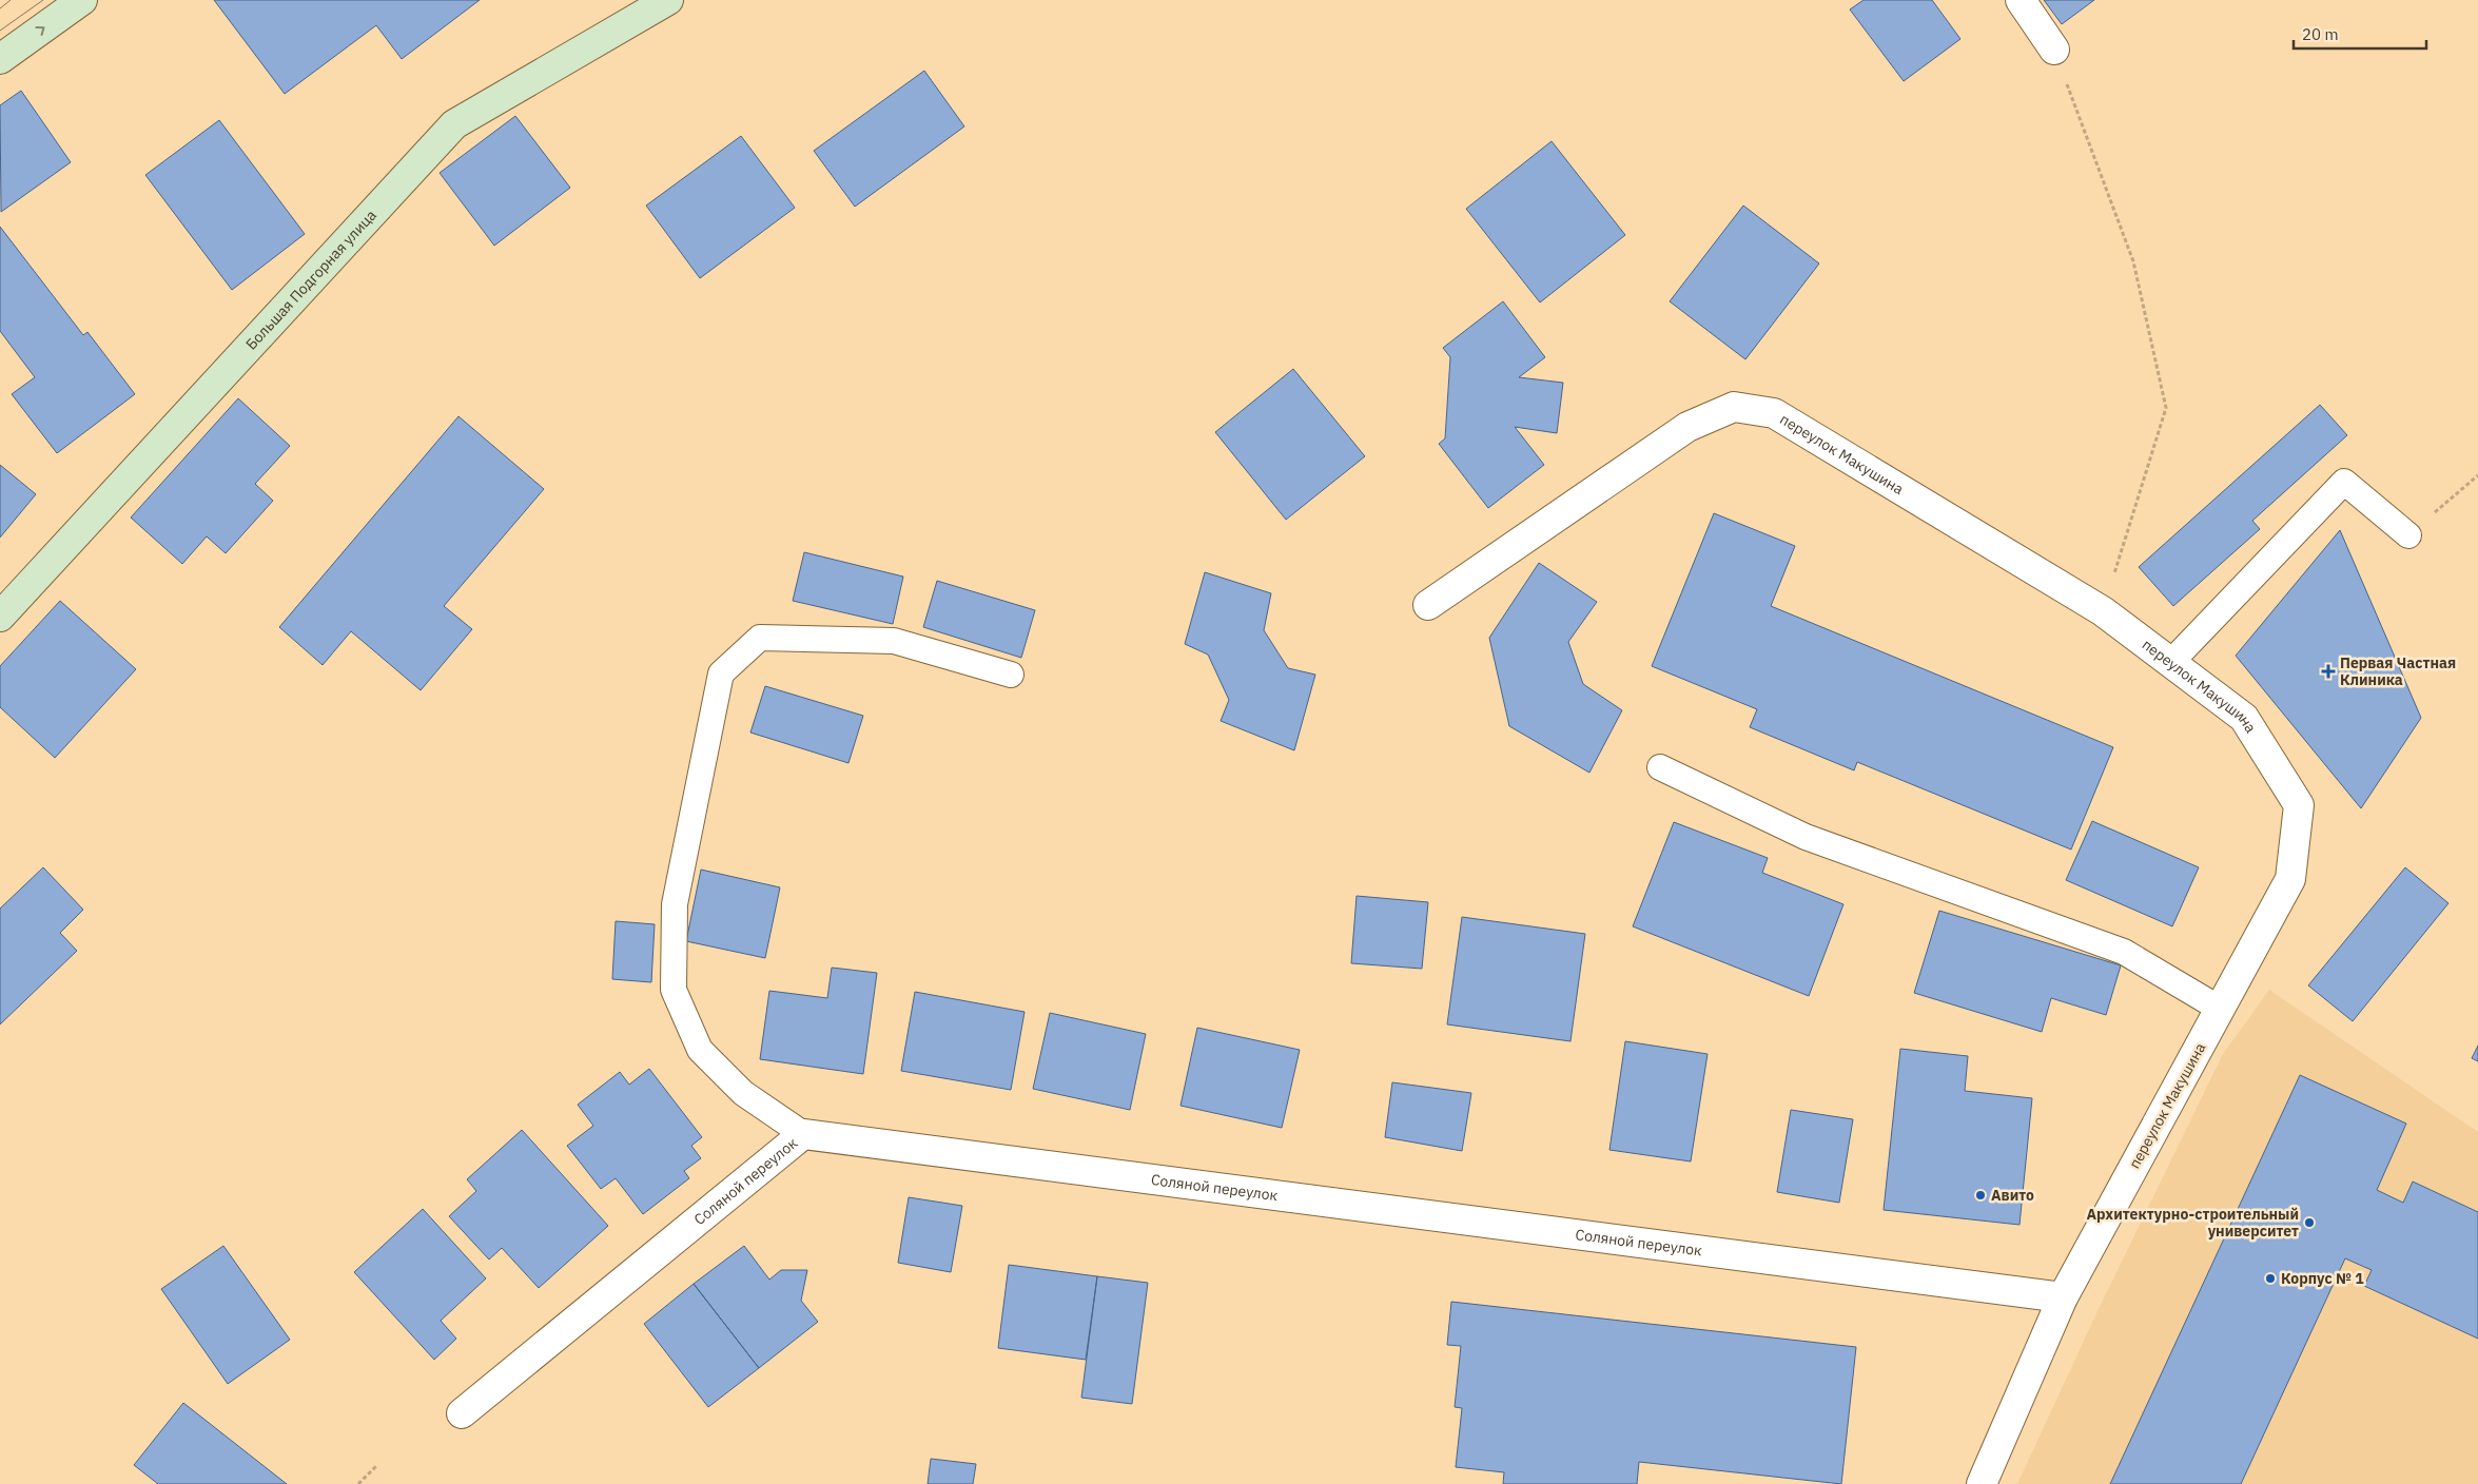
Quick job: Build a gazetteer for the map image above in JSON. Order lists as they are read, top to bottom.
{
  "streets": {
    "street": ["Большая Подгорная улица", "переулок Макушина", "Соляной переулок"]
  },
  "crossings": [
    ["переулок Макушина", "Соляной переулок"]
  ],
  "places": {
    "health": ["Первая Частная Клиника"],
    "other": ["Авито", "Архитектурно-строительный университет", "Корпус № 1"]
  },
  "scale_bar": "20 m"
}
